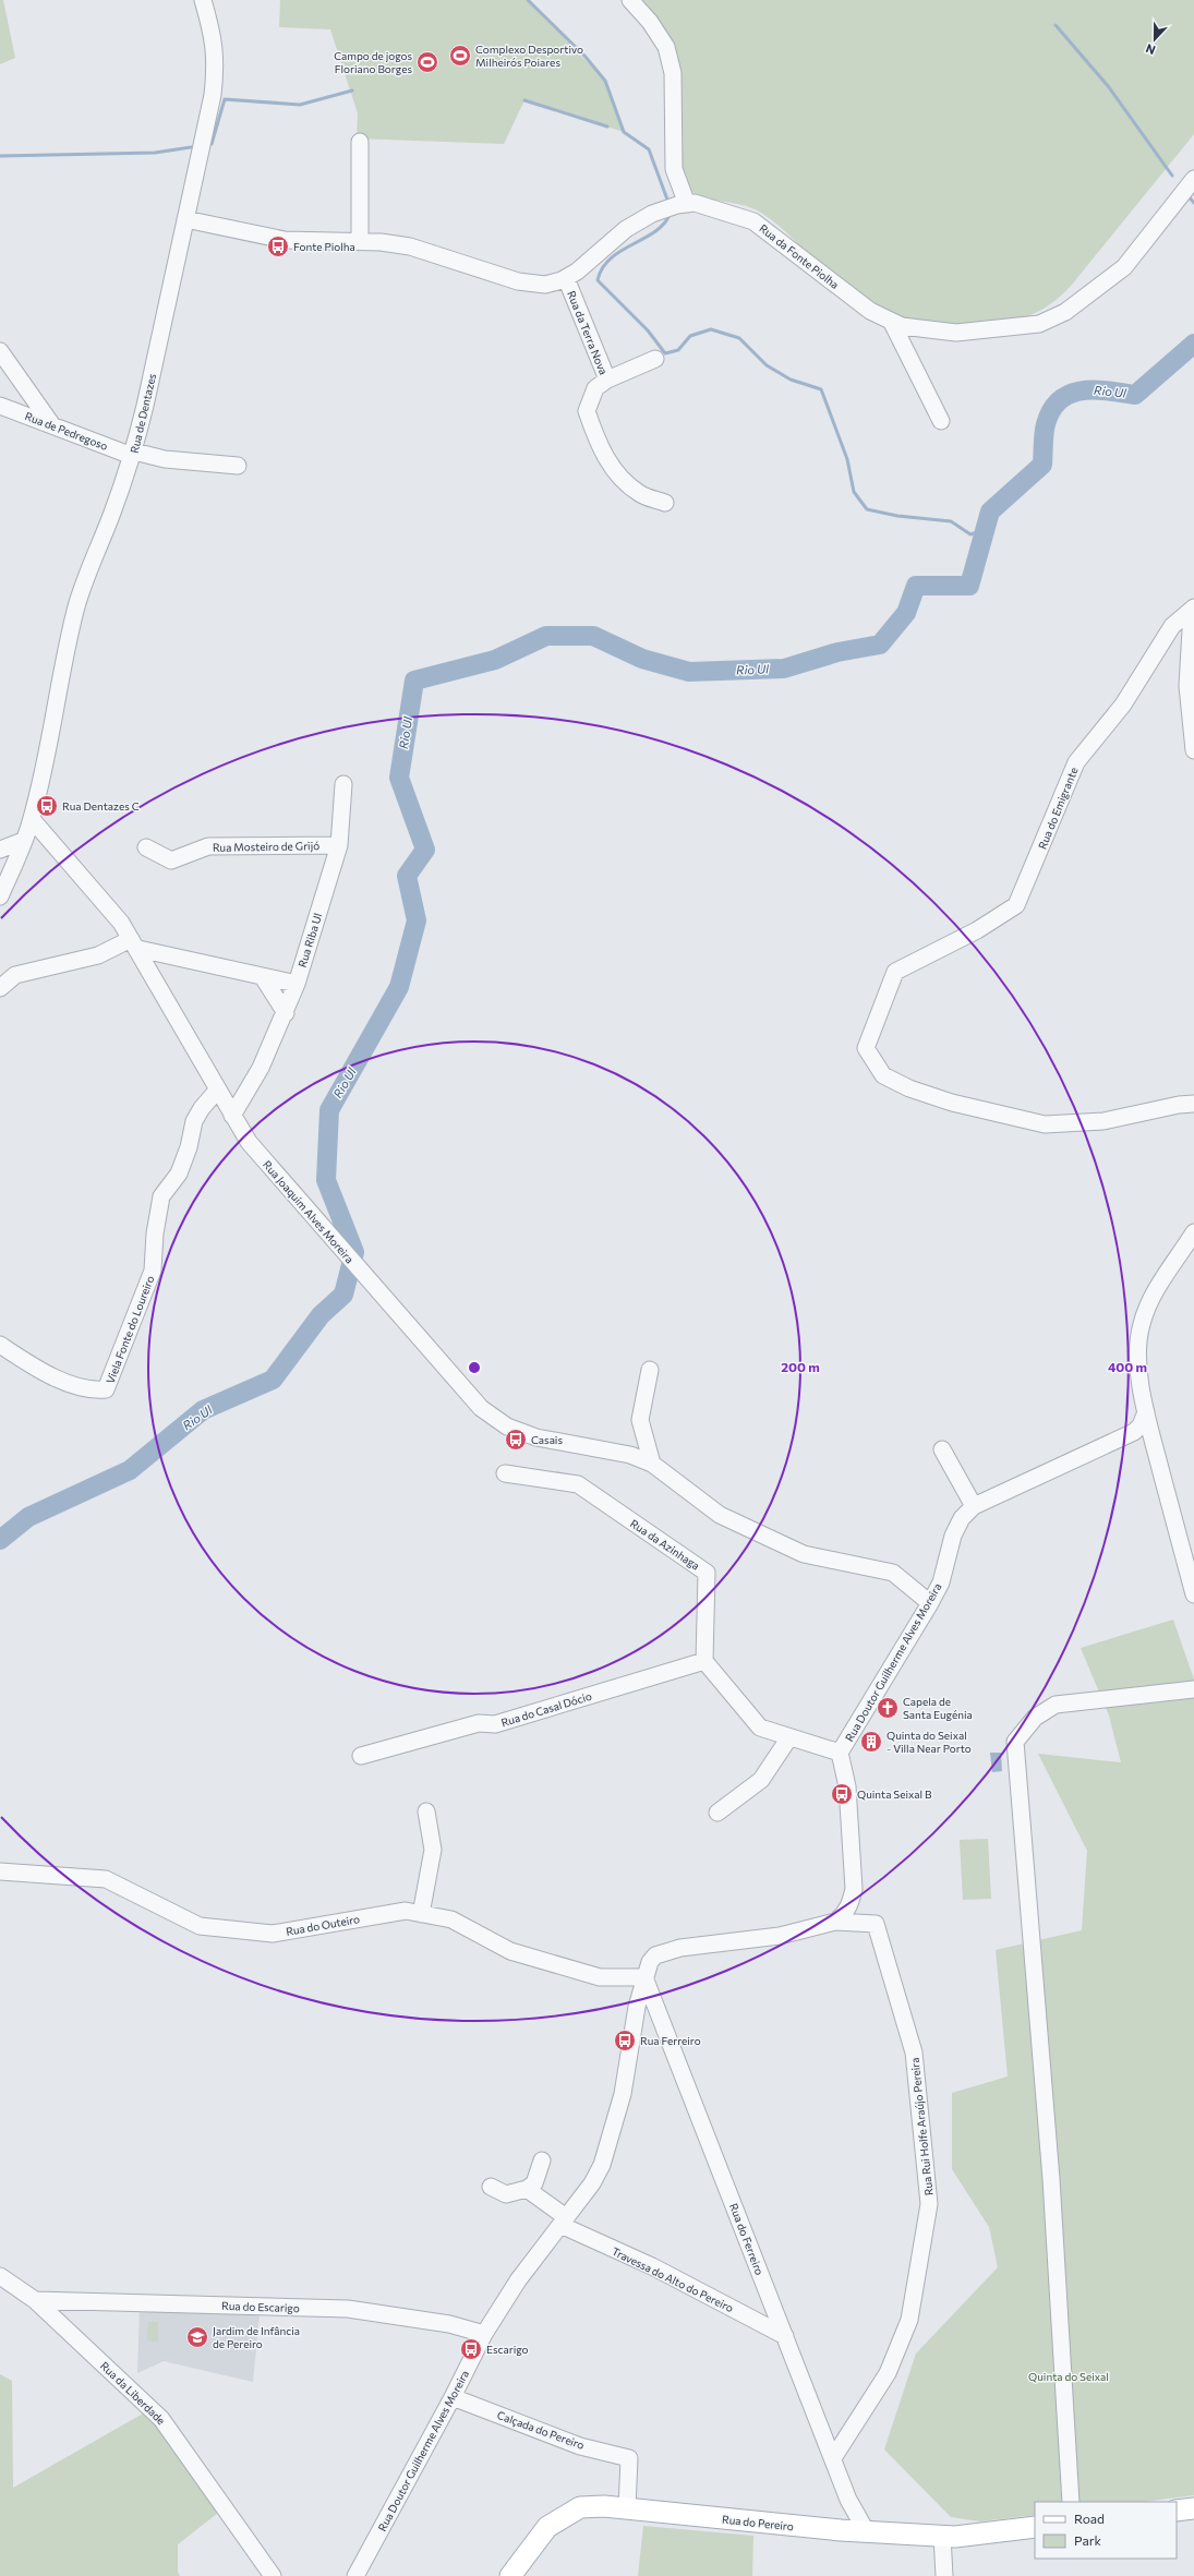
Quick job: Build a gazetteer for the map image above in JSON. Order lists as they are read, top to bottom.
{
  "streets": {
    "main road": ["Rua do Pereiro"],
    "street": [
      "Rua da Fonte Piolha",
      "Rua da Terra Nova",
      "Rua de Dentazes",
      "Rua de Pedregoso",
      "Rua do Emigrante",
      "Rua Mosteiro de Grijó",
      "Rua Riba Ul",
      "Rua Joaquim Alves Moreira",
      "Viela Fonte do Loureiro",
      "Rua da Azinhaga",
      "Rua Doutor Guilherme Alves Moreira",
      "Rua do Casal Dócio",
      "Rua do Outeiro",
      "Rua Rui Holfe Araújo Pereira",
      "Rua do Ferreiro",
      "Travessa do Alto do Pereiro",
      "Rua do Escarigo",
      "Rua da Liberdade",
      "Calçada do Pereiro"
    ]
  },
  "crossings": [
    ["Rua da Fonte Piolha", "Rua da Terra Nova"],
    ["Rua da Fonte Piolha", "Rua de Dentazes"],
    ["Rua de Dentazes", "Rua de Pedregoso"],
    ["Rua de Dentazes", "Rua Joaquim Alves Moreira"],
    ["Rua Mosteiro de Grijó", "Rua Riba Ul"],
    ["Rua Riba Ul", "Rua Joaquim Alves Moreira"],
    ["Rua Joaquim Alves Moreira", "Viela Fonte do Loureiro"],
    ["Rua Joaquim Alves Moreira", "Rua Doutor Guilherme Alves Moreira"],
    ["Rua da Azinhaga", "Rua do Casal Dócio"],
    ["Rua Doutor Guilherme Alves Moreira", "Rua do Outeiro"],
    ["Rua Doutor Guilherme Alves Moreira", "Rua Rui Holfe Araújo Pereira"],
    ["Rua Doutor Guilherme Alves Moreira", "Rua do Ferreiro"],
    ["Rua Doutor Guilherme Alves Moreira", "Travessa do Alto do Pereiro"],
    ["Rua Doutor Guilherme Alves Moreira", "Rua do Escarigo"],
    ["Rua Doutor Guilherme Alves Moreira", "Calçada do Pereiro"],
    ["Rua do Outeiro", "Rua do Ferreiro"],
    ["Rua Rui Holfe Araújo Pereira", "Rua do Ferreiro"],
    ["Rua do Ferreiro", "Travessa do Alto do Pereiro"],
    ["Rua do Ferreiro", "Rua do Pereiro"],
    ["Rua do Escarigo", "Rua da Liberdade"],
    ["Calçada do Pereiro", "Rua do Pereiro"]
  ],
  "water": ["Rio Ul"],
  "parks": ["Quinta do Seixal"],
  "places": {
    "sports": ["Complexo Desportivo Milheirós Poiares", "Campo de jogos Floriano Borges"],
    "bus stop": [
      "Fonte Piolha",
      "Rua Dentazes C",
      "Casais",
      "Quinta Seixal B",
      "Rua Ferreiro",
      "Escarigo"
    ],
    "church": ["Capela de Santa Eugénia"],
    "building": ["Quinta do Seixal - Villa Near Porto"],
    "school or university": ["Jardim de Infância de Pereiro"]
  },
  "legend": ["Road", "Park"],
  "north": "bottom",
  "rings": ["200 m", "400 m"]
}
